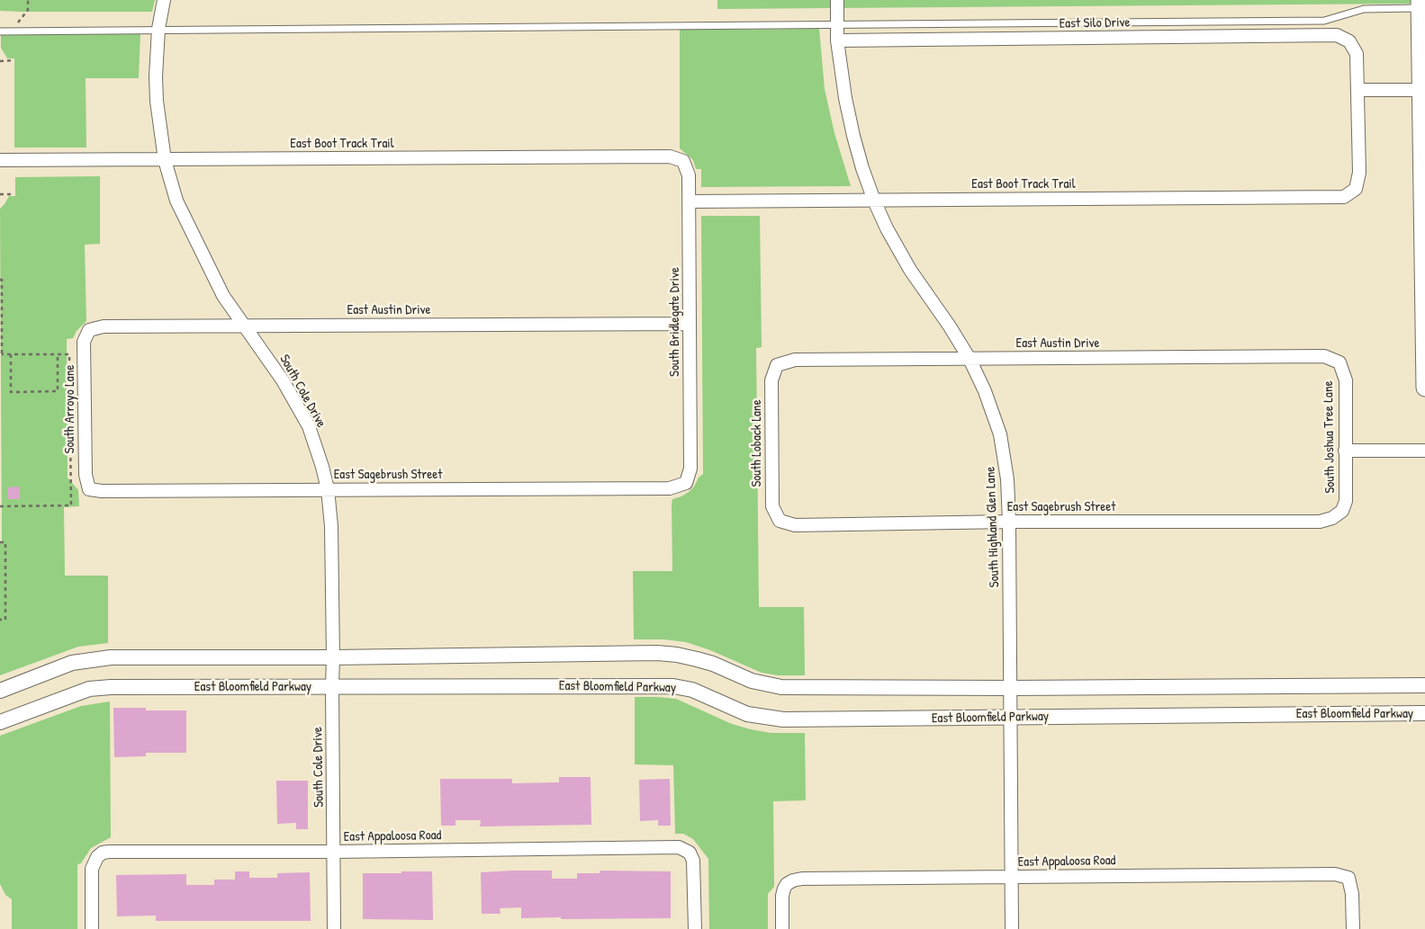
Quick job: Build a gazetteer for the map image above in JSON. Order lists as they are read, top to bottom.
{
  "streets": {
    "street": [
      "East Silo Drive",
      "East Boot Track Trail",
      "East Austin Drive",
      "South Bridlegate Drive",
      "South Cole Drive",
      "South Arroyo Lane",
      "South Joshua Tree Lane",
      "South Loback Lane",
      "East Sagebrush Street",
      "South Highland Glen Lane",
      "East Bloomfield Parkway",
      "East Appaloosa Road"
    ]
  },
  "crossings": [
    ["East Silo Drive", "East Boot Track Trail"],
    ["East Silo Drive", "South Highland Glen Lane"],
    ["East Boot Track Trail", "South Bridlegate Drive"],
    ["East Boot Track Trail", "South Cole Drive"],
    ["East Boot Track Trail", "South Highland Glen Lane"],
    ["East Austin Drive", "South Bridlegate Drive"],
    ["East Austin Drive", "South Cole Drive"],
    ["East Austin Drive", "South Arroyo Lane"],
    ["East Austin Drive", "South Joshua Tree Lane"],
    ["East Austin Drive", "South Loback Lane"],
    ["East Austin Drive", "South Highland Glen Lane"],
    ["South Bridlegate Drive", "East Sagebrush Street"],
    ["South Cole Drive", "East Sagebrush Street"],
    ["South Cole Drive", "East Bloomfield Parkway"],
    ["South Cole Drive", "East Appaloosa Road"],
    ["South Arroyo Lane", "East Sagebrush Street"],
    ["South Joshua Tree Lane", "East Sagebrush Street"],
    ["South Loback Lane", "East Sagebrush Street"],
    ["East Sagebrush Street", "South Highland Glen Lane"],
    ["South Highland Glen Lane", "East Bloomfield Parkway"],
    ["South Highland Glen Lane", "East Appaloosa Road"]
  ]
}
